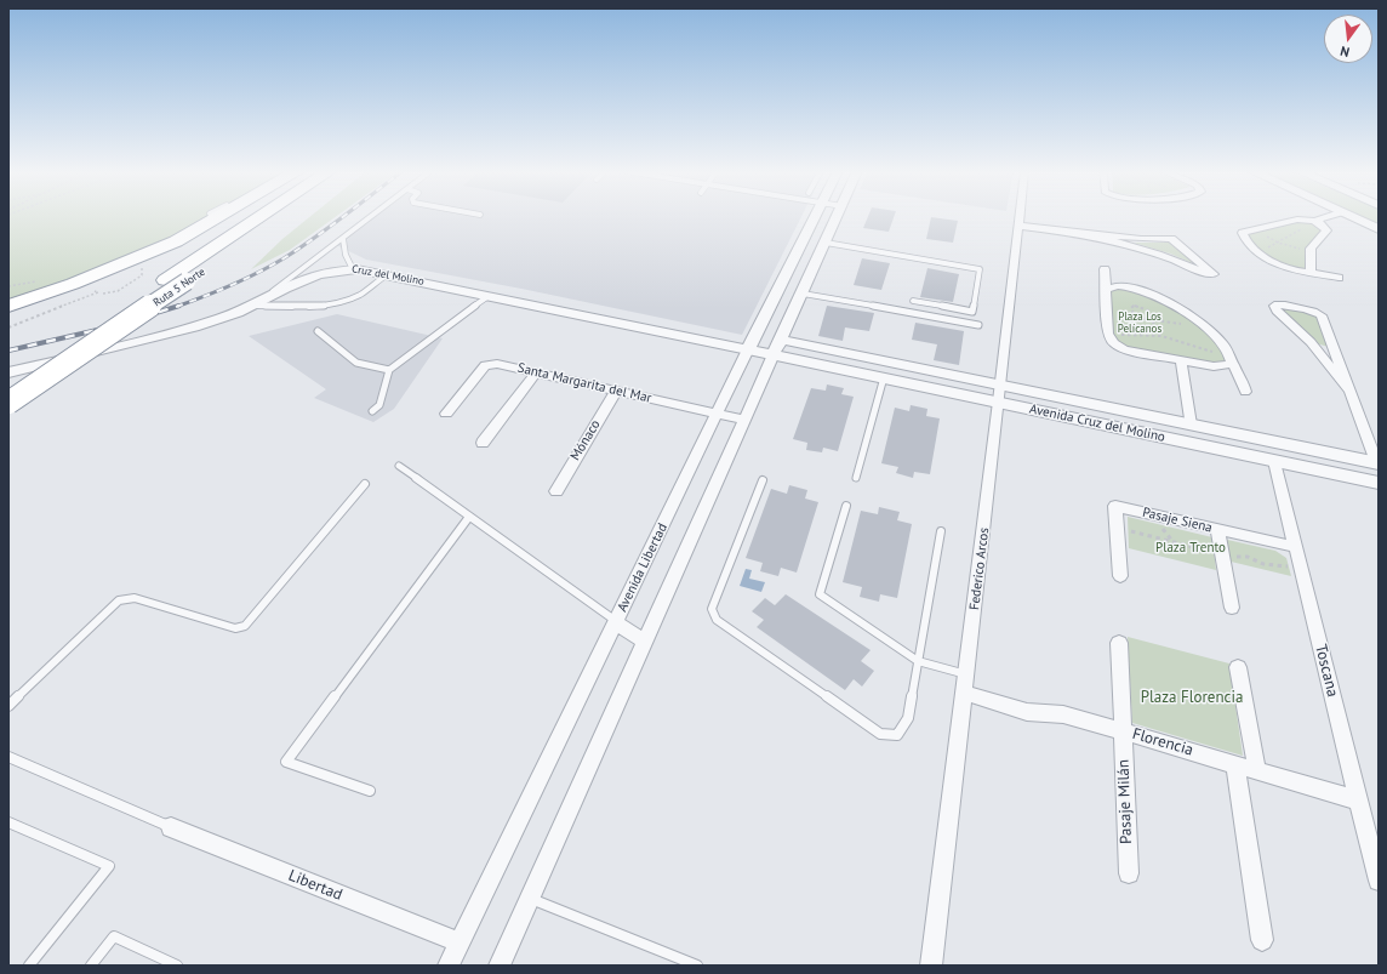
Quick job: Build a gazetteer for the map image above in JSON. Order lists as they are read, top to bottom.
{
  "streets": {
    "highway": ["Ruta 5 Norte"],
    "street": [
      "Cruz del Molino",
      "Santa Margarita del Mar",
      "Avenida Cruz del Molino",
      "Mónaco",
      "Pasaje Siena",
      "Avenida Libertad",
      "Federico Arcos",
      "Toscana",
      "Florencia",
      "Pasaje Milán",
      "Libertad"
    ]
  },
  "crossings": [
    ["Cruz del Molino", "Avenida Cruz del Molino"],
    ["Cruz del Molino", "Avenida Libertad"],
    ["Santa Margarita del Mar", "Mónaco"],
    ["Santa Margarita del Mar", "Avenida Libertad"],
    ["Avenida Cruz del Molino", "Avenida Libertad"],
    ["Avenida Cruz del Molino", "Federico Arcos"],
    ["Avenida Cruz del Molino", "Toscana"],
    ["Pasaje Siena", "Toscana"],
    ["Avenida Libertad", "Libertad"],
    ["Federico Arcos", "Florencia"],
    ["Toscana", "Florencia"],
    ["Florencia", "Pasaje Milán"]
  ],
  "parks": ["Plaza Los Pelícanos", "Plaza Trento", "Plaza Florencia"],
  "north": "bottom"
}
